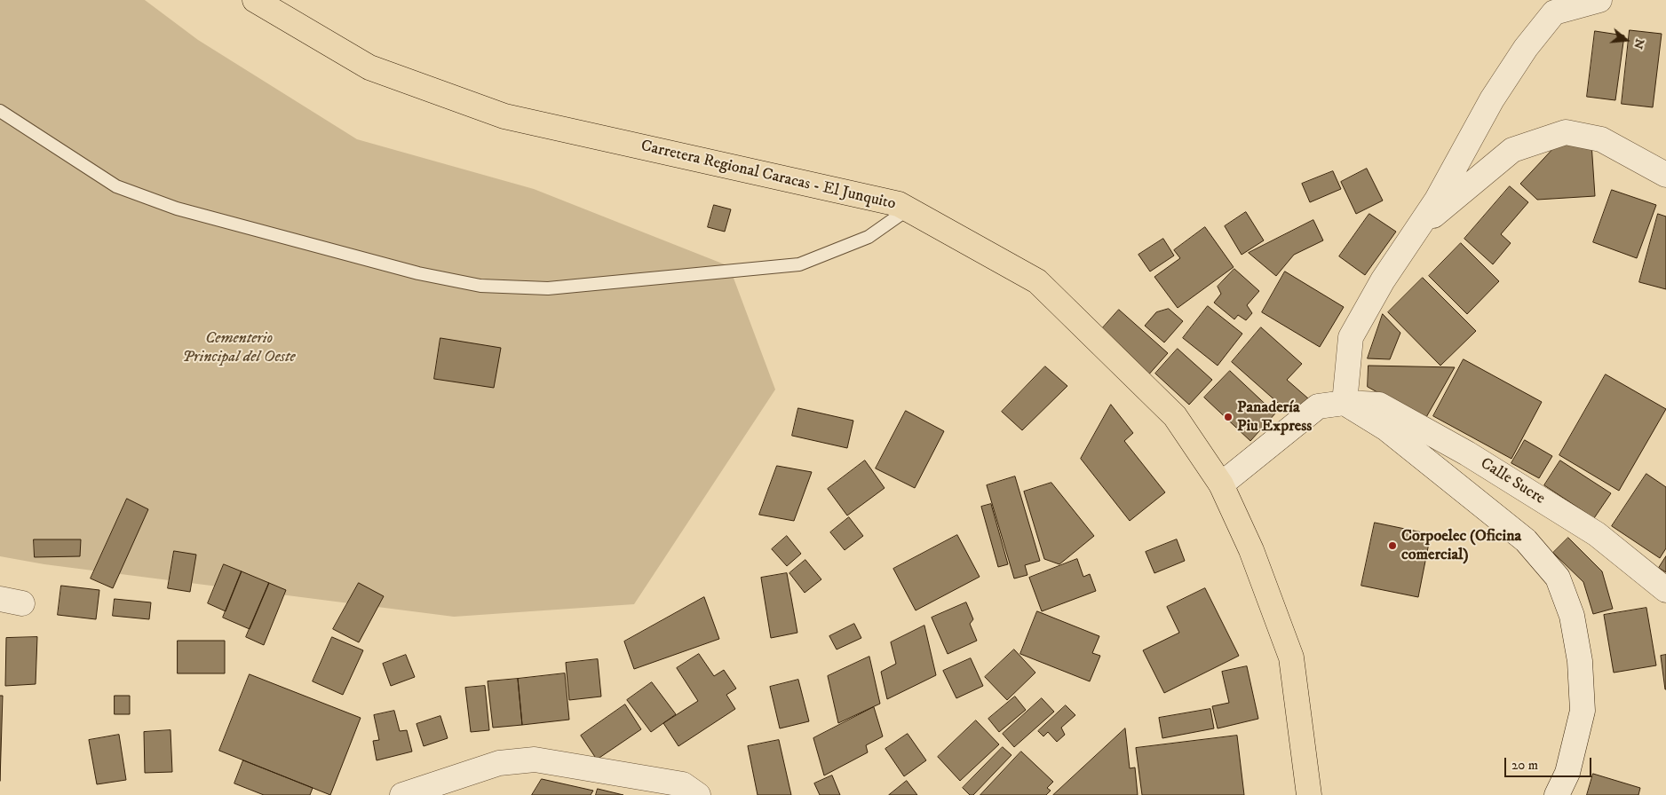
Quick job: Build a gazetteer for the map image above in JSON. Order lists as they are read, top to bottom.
{
  "streets": {
    "main road": ["Carretera Regional Caracas - El Junquito"],
    "street": ["Calle Sucre"]
  },
  "crossings": [
    ["Carretera Regional Caracas - El Junquito", "Calle Sucre"]
  ],
  "parks": ["Cementerio Principal del Oeste"],
  "places": ["Panadería Piu Express", "Corpoelec (Oficina comercial)"],
  "scale_bar": "20 m",
  "north": "right"
}
